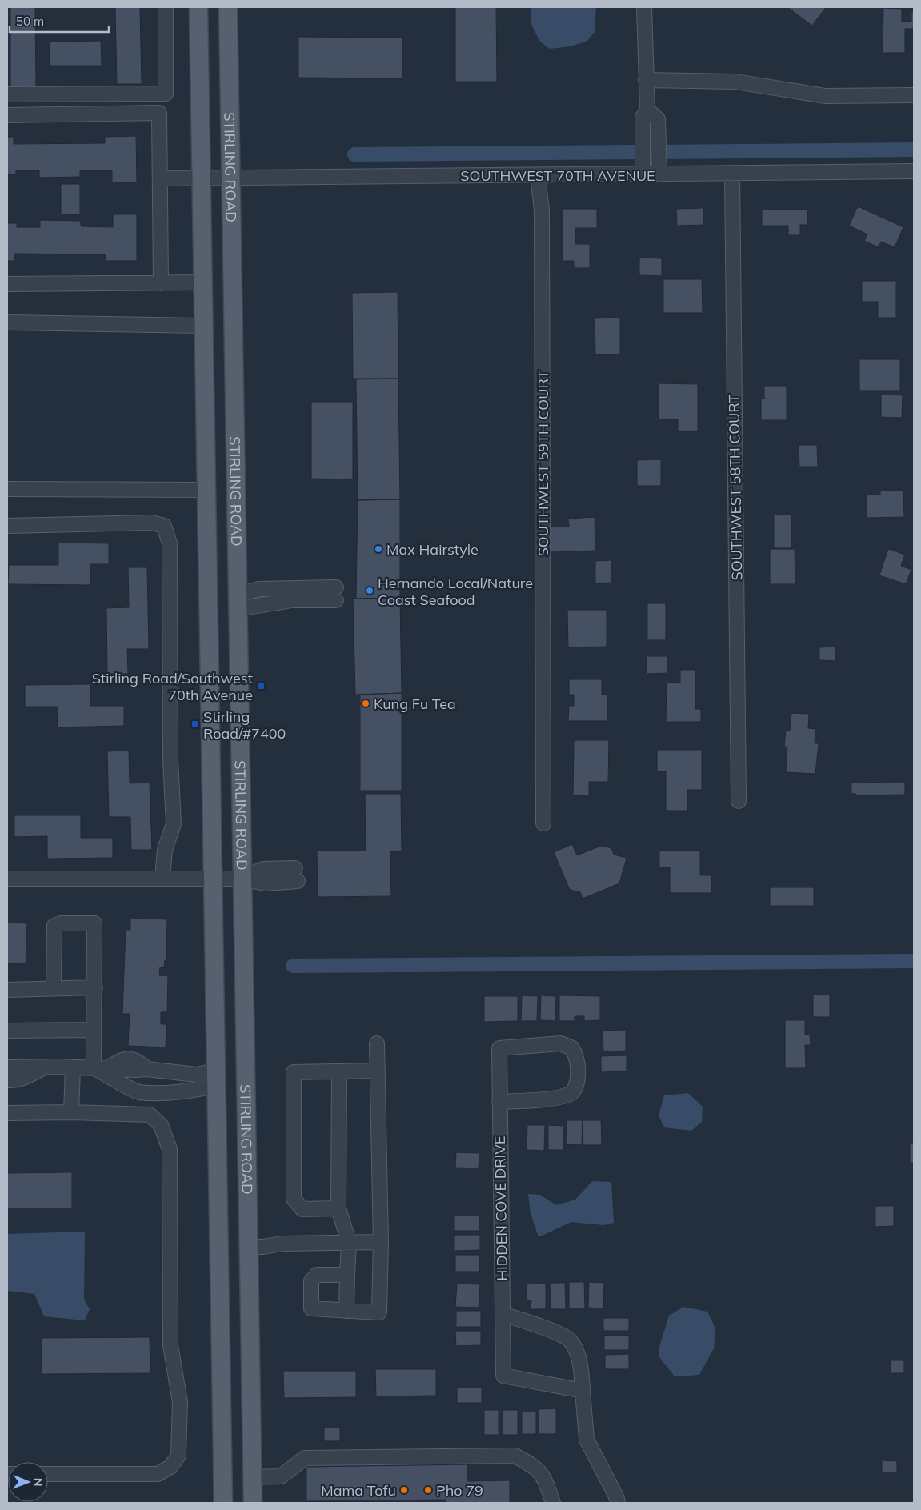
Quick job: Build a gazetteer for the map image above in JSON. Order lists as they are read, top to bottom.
{
  "streets": {
    "main road": ["STIRLING ROAD"],
    "street": [
      "SOUTHWEST 70TH AVENUE",
      "SOUTHWEST 59TH COURT",
      "SOUTHWEST 58TH COURT",
      "HIDDEN COVE DRIVE"
    ]
  },
  "crossings": [
    ["STIRLING ROAD", "SOUTHWEST 70TH AVENUE"],
    ["SOUTHWEST 70TH AVENUE", "SOUTHWEST 59TH COURT"],
    ["SOUTHWEST 70TH AVENUE", "SOUTHWEST 58TH COURT"]
  ],
  "places": {
    "other": [
      "Max Hairstyle",
      "Hernando Local/Nature Coast Seafood",
      "Kung Fu Tea",
      "Mama Tofu",
      "Pho 79"
    ],
    "transit": ["Stirling Road/Southwest 70th Avenue", "Stirling Road/#7400"]
  },
  "scale_bar": "50 m",
  "north": "right"
}
